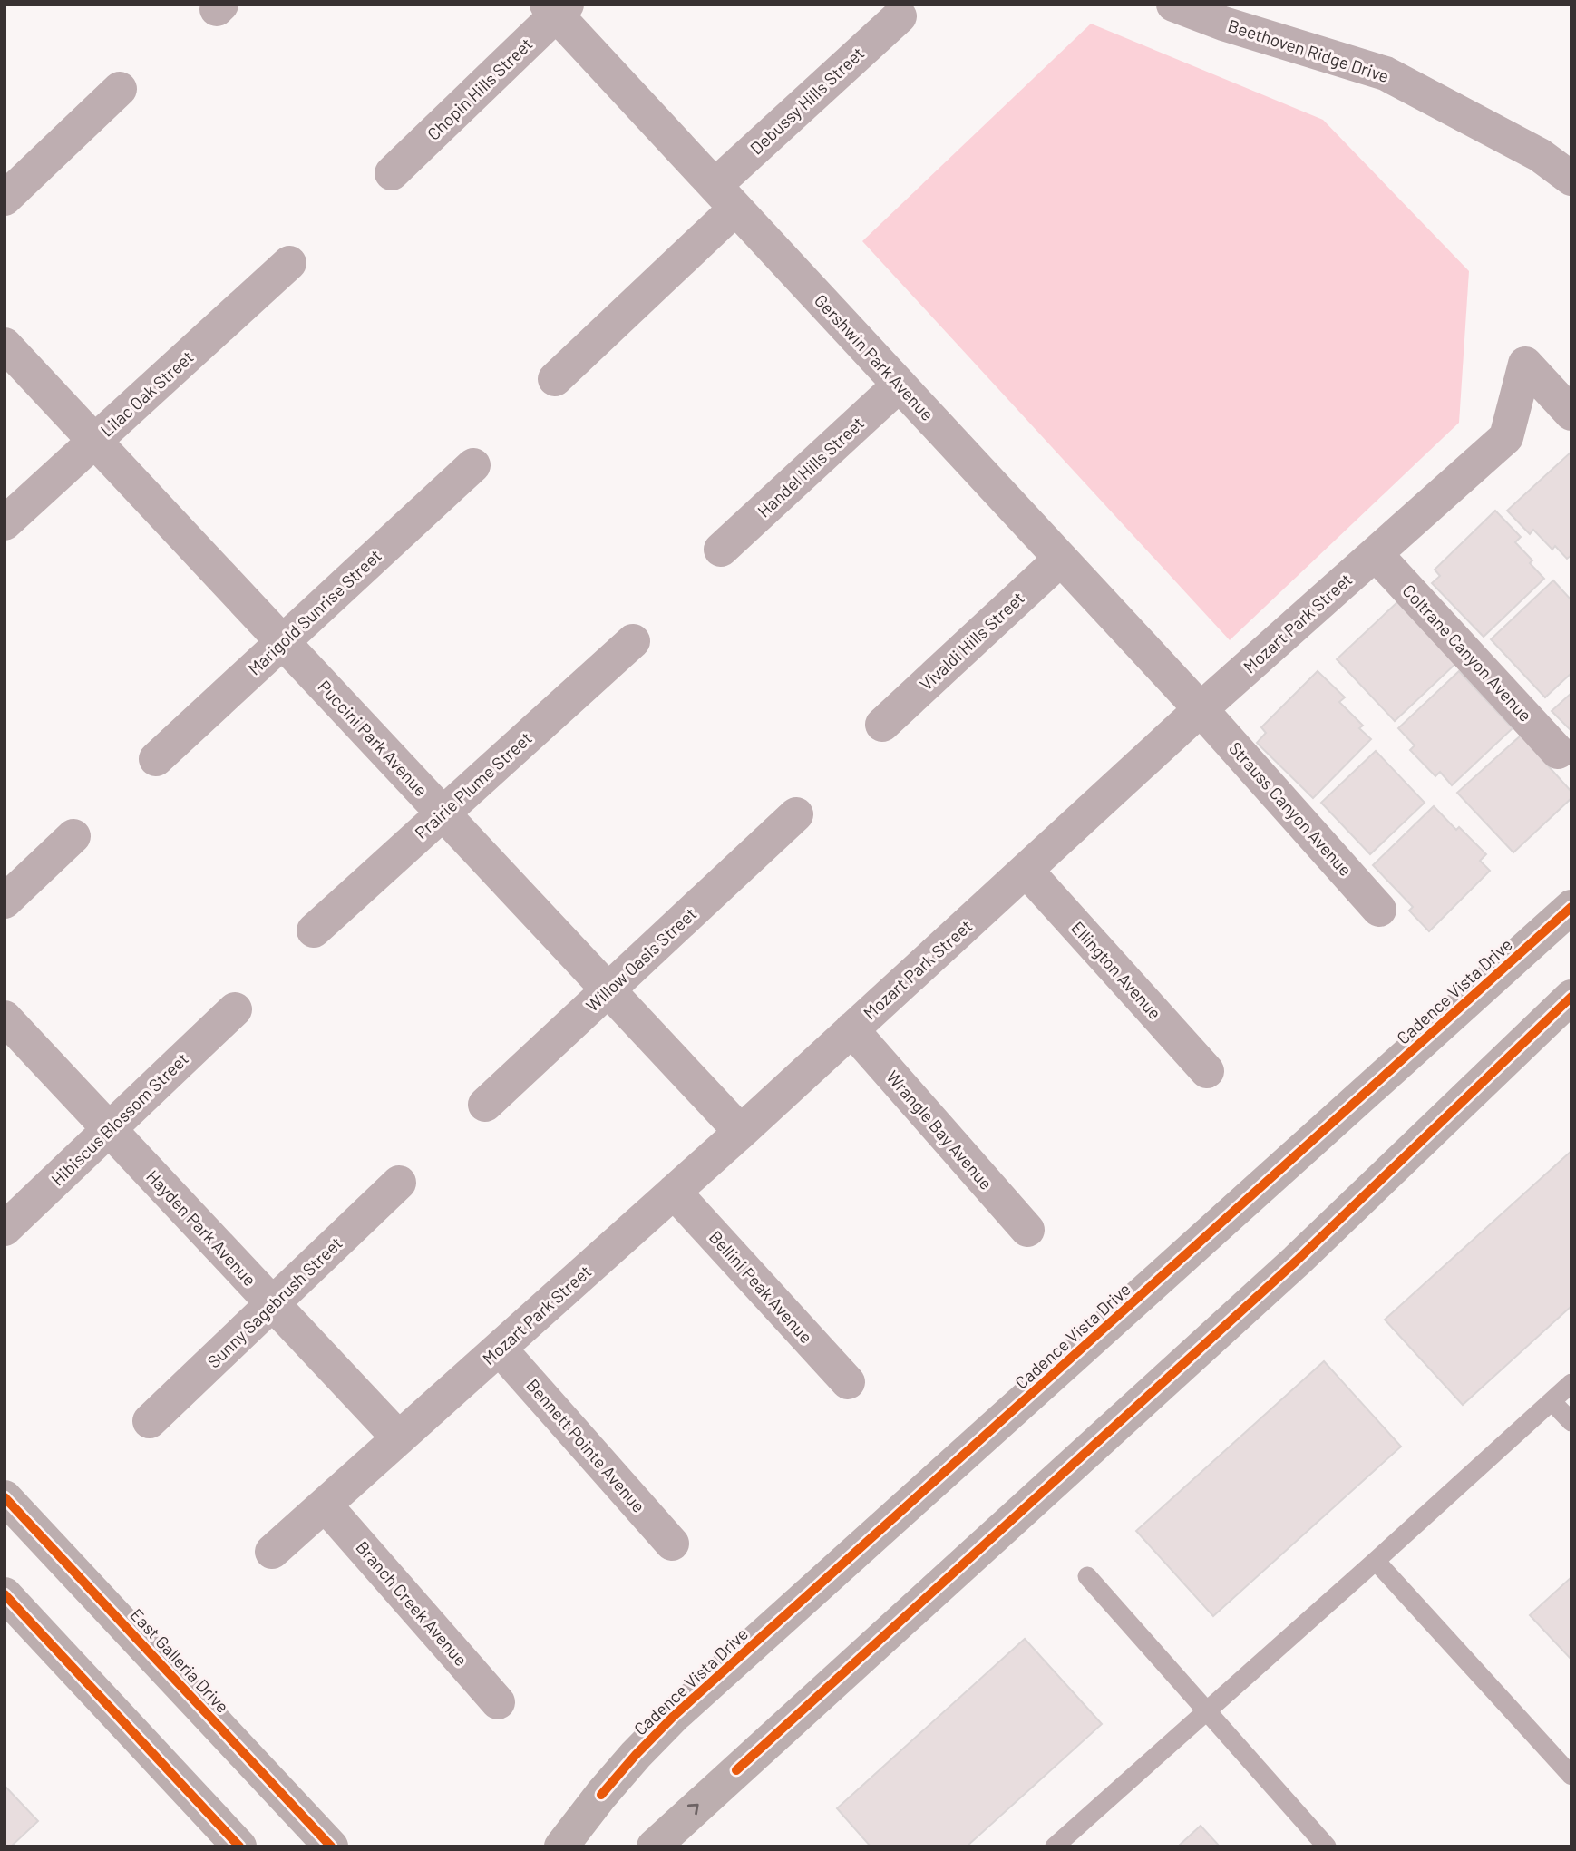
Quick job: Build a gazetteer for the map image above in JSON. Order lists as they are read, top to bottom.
{
  "streets": {
    "street": [
      "Beethoven Ridge Drive",
      "Chopin Hills Street",
      "Debussy Hills Street",
      "Gershwin Park Avenue",
      "Lilac Oak Street",
      "Handel Hills Street",
      "Marigold Sunrise Street",
      "Mozart Park Street",
      "Vivaldi Hills Street",
      "Coltrane Canyon Avenue",
      "Puccini Park Avenue",
      "Prairie Plume Street",
      "Strauss Canyon Avenue",
      "Willow Oasis Street",
      "Ellington Avenue",
      "Cadence Vista Drive",
      "Hibiscus Blossom Street",
      "Wrangle Bay Avenue",
      "Hayden Park Avenue",
      "Bellini Peak Avenue",
      "Sunny Sagebrush Street",
      "Bennett Pointe Avenue",
      "Branch Creek Avenue",
      "East Galleria Drive"
    ]
  },
  "crossings": [
    ["Chopin Hills Street", "Gershwin Park Avenue"],
    ["Debussy Hills Street", "Gershwin Park Avenue"],
    ["Gershwin Park Avenue", "Handel Hills Street"],
    ["Gershwin Park Avenue", "Mozart Park Street"],
    ["Gershwin Park Avenue", "Vivaldi Hills Street"],
    ["Gershwin Park Avenue", "Strauss Canyon Avenue"],
    ["Lilac Oak Street", "Puccini Park Avenue"],
    ["Marigold Sunrise Street", "Puccini Park Avenue"],
    ["Mozart Park Street", "Coltrane Canyon Avenue"],
    ["Mozart Park Street", "Puccini Park Avenue"],
    ["Mozart Park Street", "Strauss Canyon Avenue"],
    ["Mozart Park Street", "Ellington Avenue"],
    ["Mozart Park Street", "Wrangle Bay Avenue"],
    ["Mozart Park Street", "Hayden Park Avenue"],
    ["Mozart Park Street", "Bellini Peak Avenue"],
    ["Mozart Park Street", "Bennett Pointe Avenue"],
    ["Mozart Park Street", "Branch Creek Avenue"],
    ["Puccini Park Avenue", "Prairie Plume Street"],
    ["Puccini Park Avenue", "Willow Oasis Street"],
    ["Hibiscus Blossom Street", "Hayden Park Avenue"],
    ["Hayden Park Avenue", "Sunny Sagebrush Street"]
  ]
}
